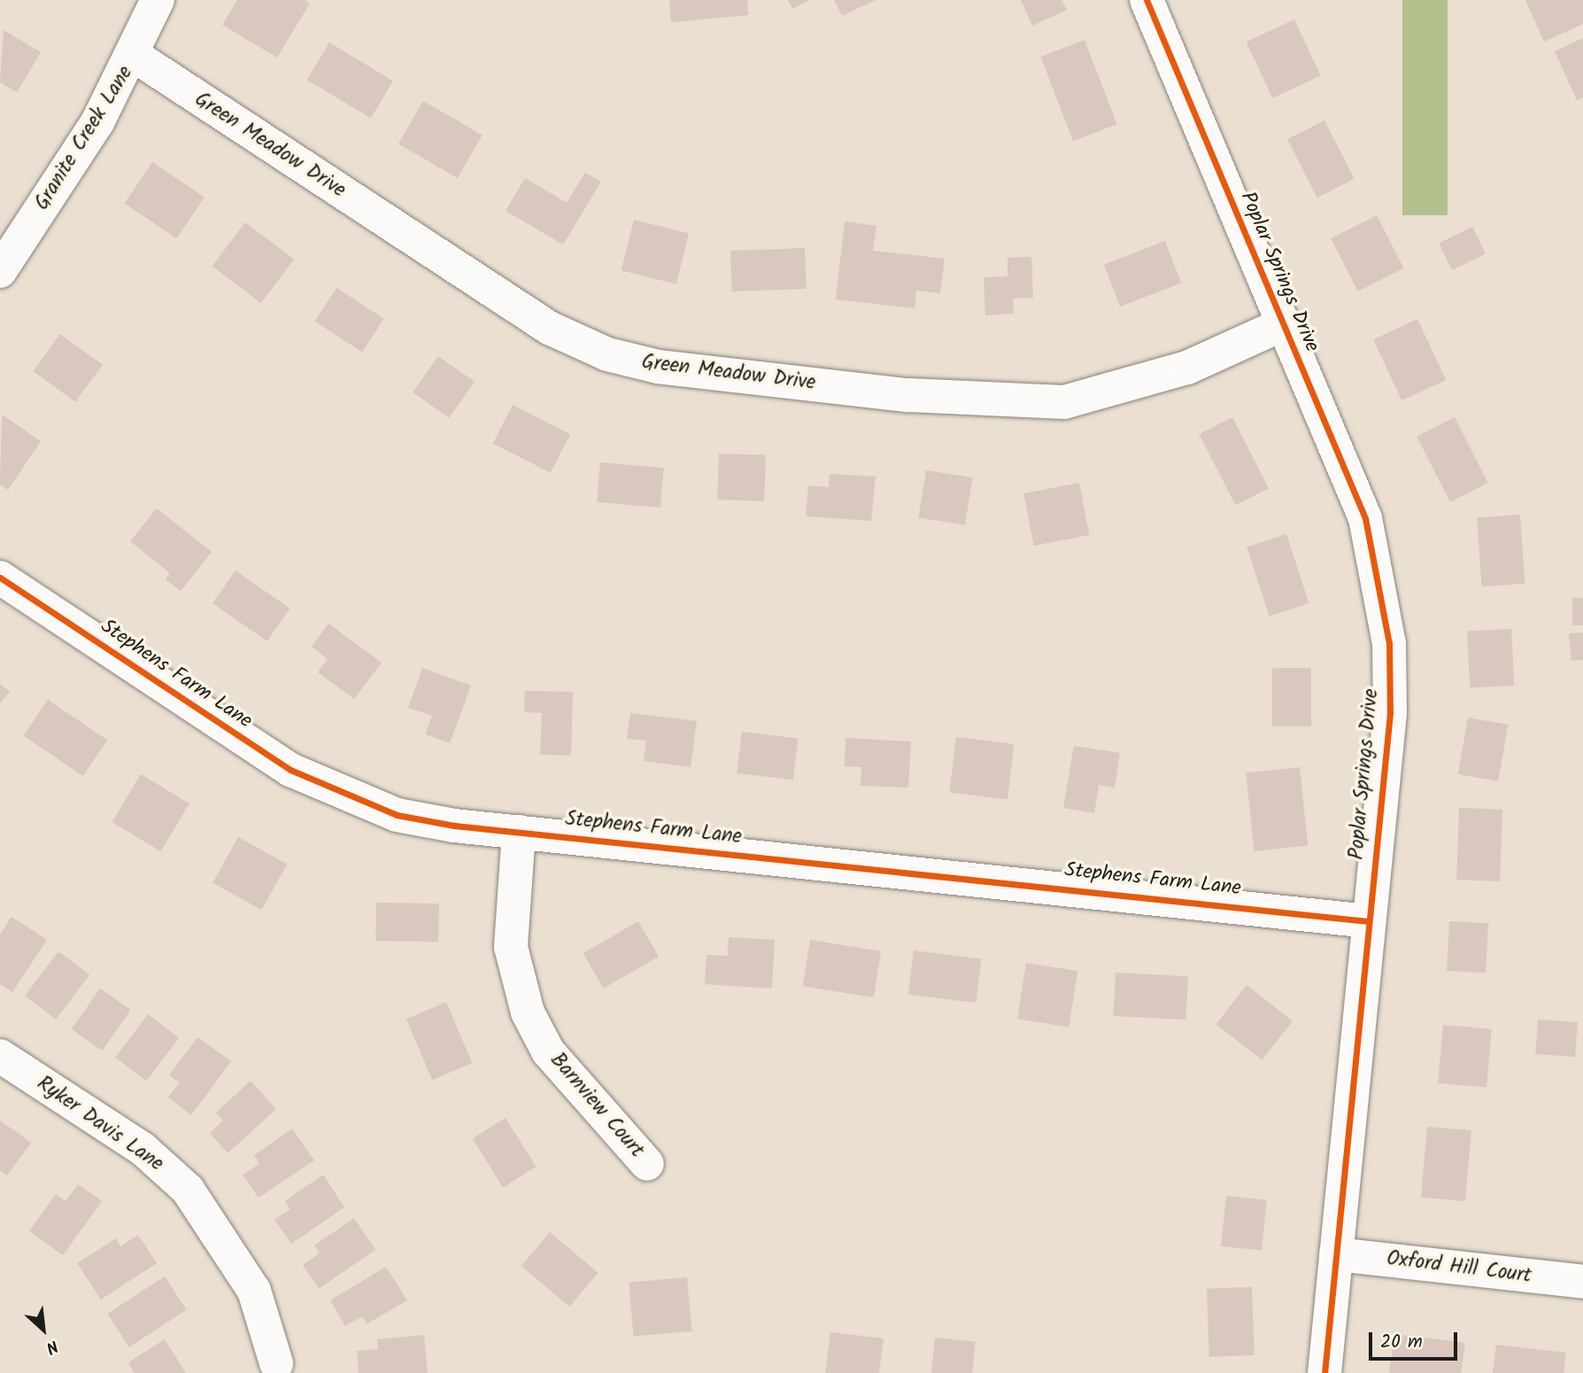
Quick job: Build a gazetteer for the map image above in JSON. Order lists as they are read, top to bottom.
{
  "streets": {
    "street": [
      "Granite Creek Lane",
      "Green Meadow Drive",
      "Poplar Springs Drive",
      "Stephens Farm Lane",
      "Barnview Court",
      "Ryker Davis Lane",
      "Oxford Hill Court"
    ]
  },
  "crossings": [
    ["Granite Creek Lane", "Green Meadow Drive"],
    ["Green Meadow Drive", "Poplar Springs Drive"],
    ["Poplar Springs Drive", "Stephens Farm Lane"],
    ["Poplar Springs Drive", "Oxford Hill Court"],
    ["Stephens Farm Lane", "Barnview Court"]
  ],
  "scale_bar": "20 m",
  "north": "bottom right"
}
